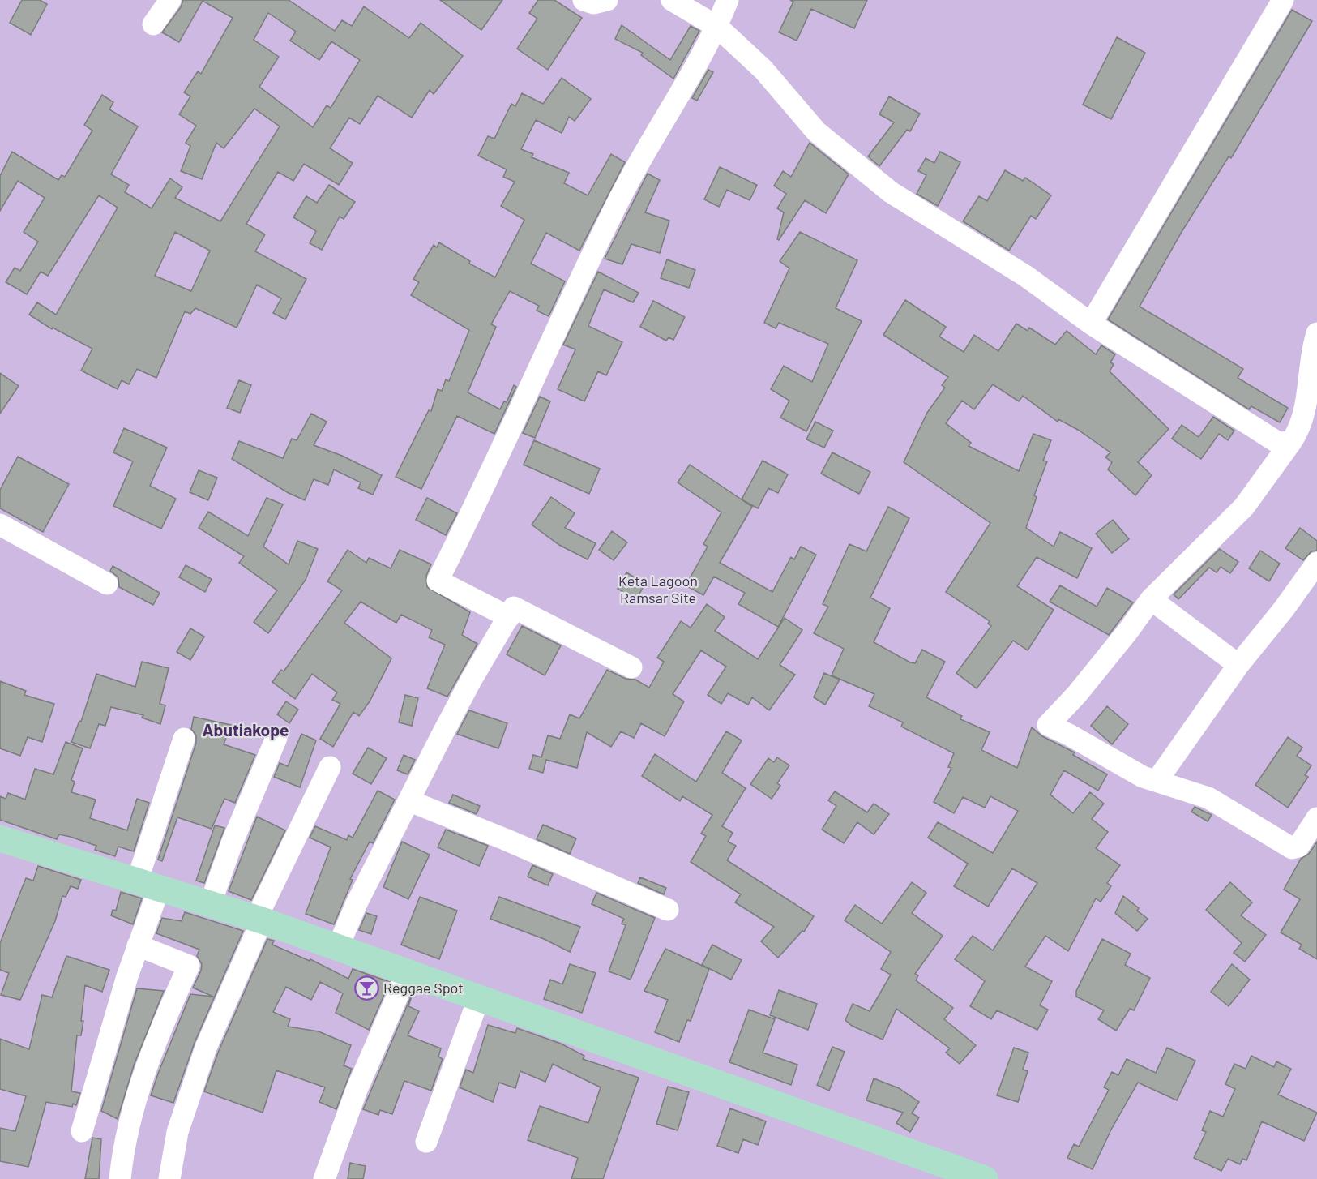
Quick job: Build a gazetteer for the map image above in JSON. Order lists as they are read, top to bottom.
{
  "districts": ["Abutiakope"],
  "parks": ["Keta Lagoon Ramsar Site"],
  "places": {
    "bar": ["Reggae Spot"]
  }
}
